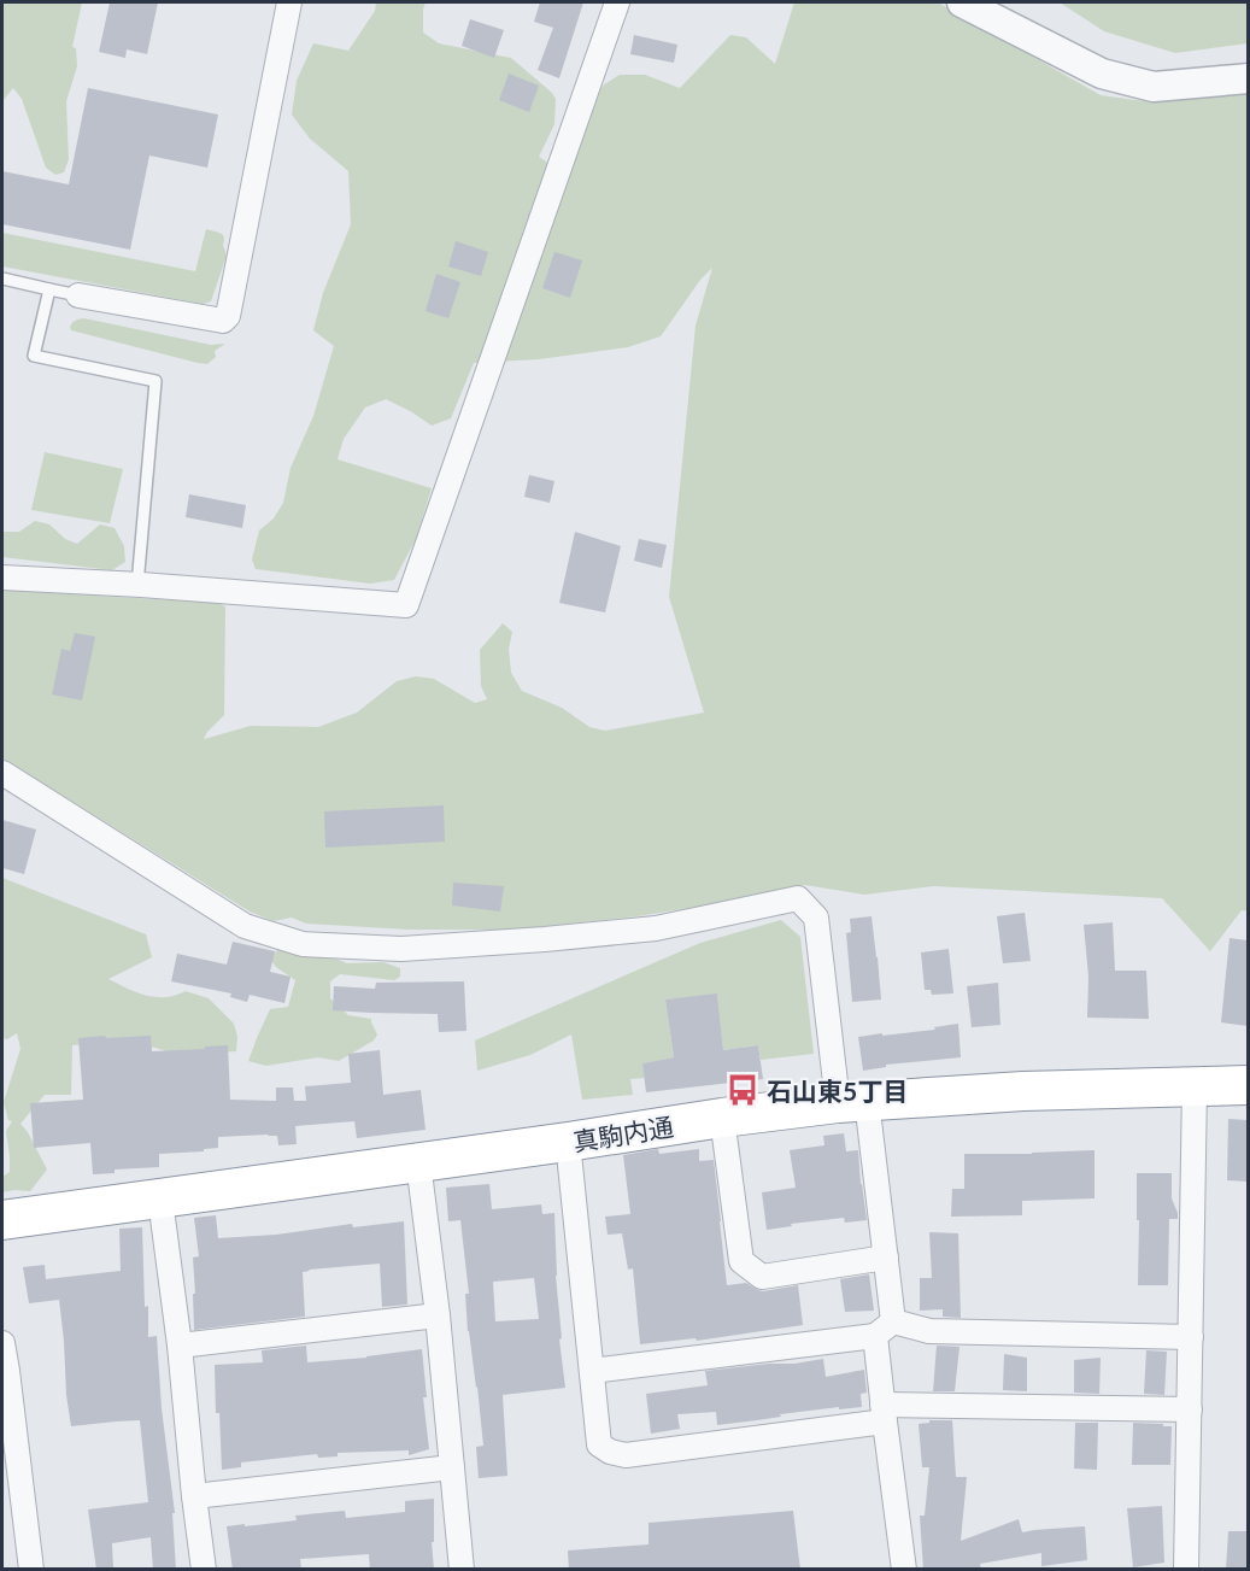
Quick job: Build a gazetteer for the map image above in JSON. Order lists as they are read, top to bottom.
{
  "streets": {
    "highway": ["真駒内通"]
  },
  "places": {
    "bus stop": ["石山東5丁目"]
  }
}
